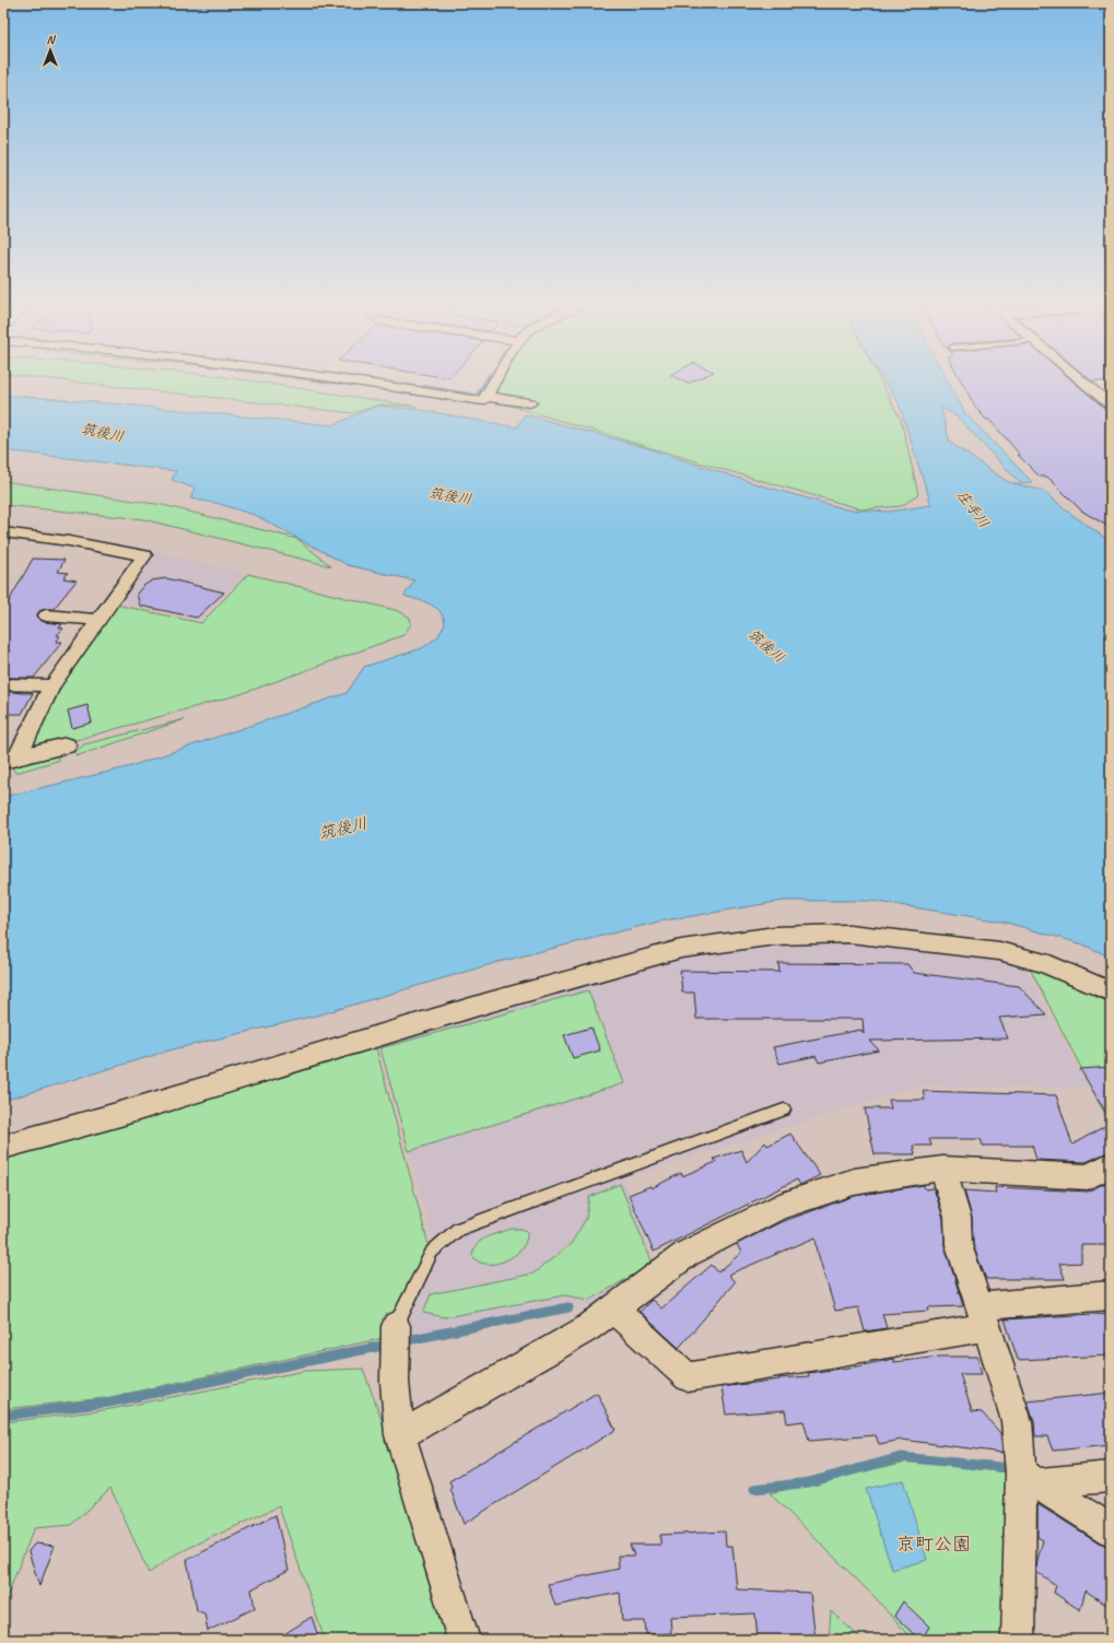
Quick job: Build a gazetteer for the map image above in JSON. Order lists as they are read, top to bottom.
{
  "water": ["筑後川", "庄手川"],
  "parks": ["京町公園"],
  "north": "top"
}
